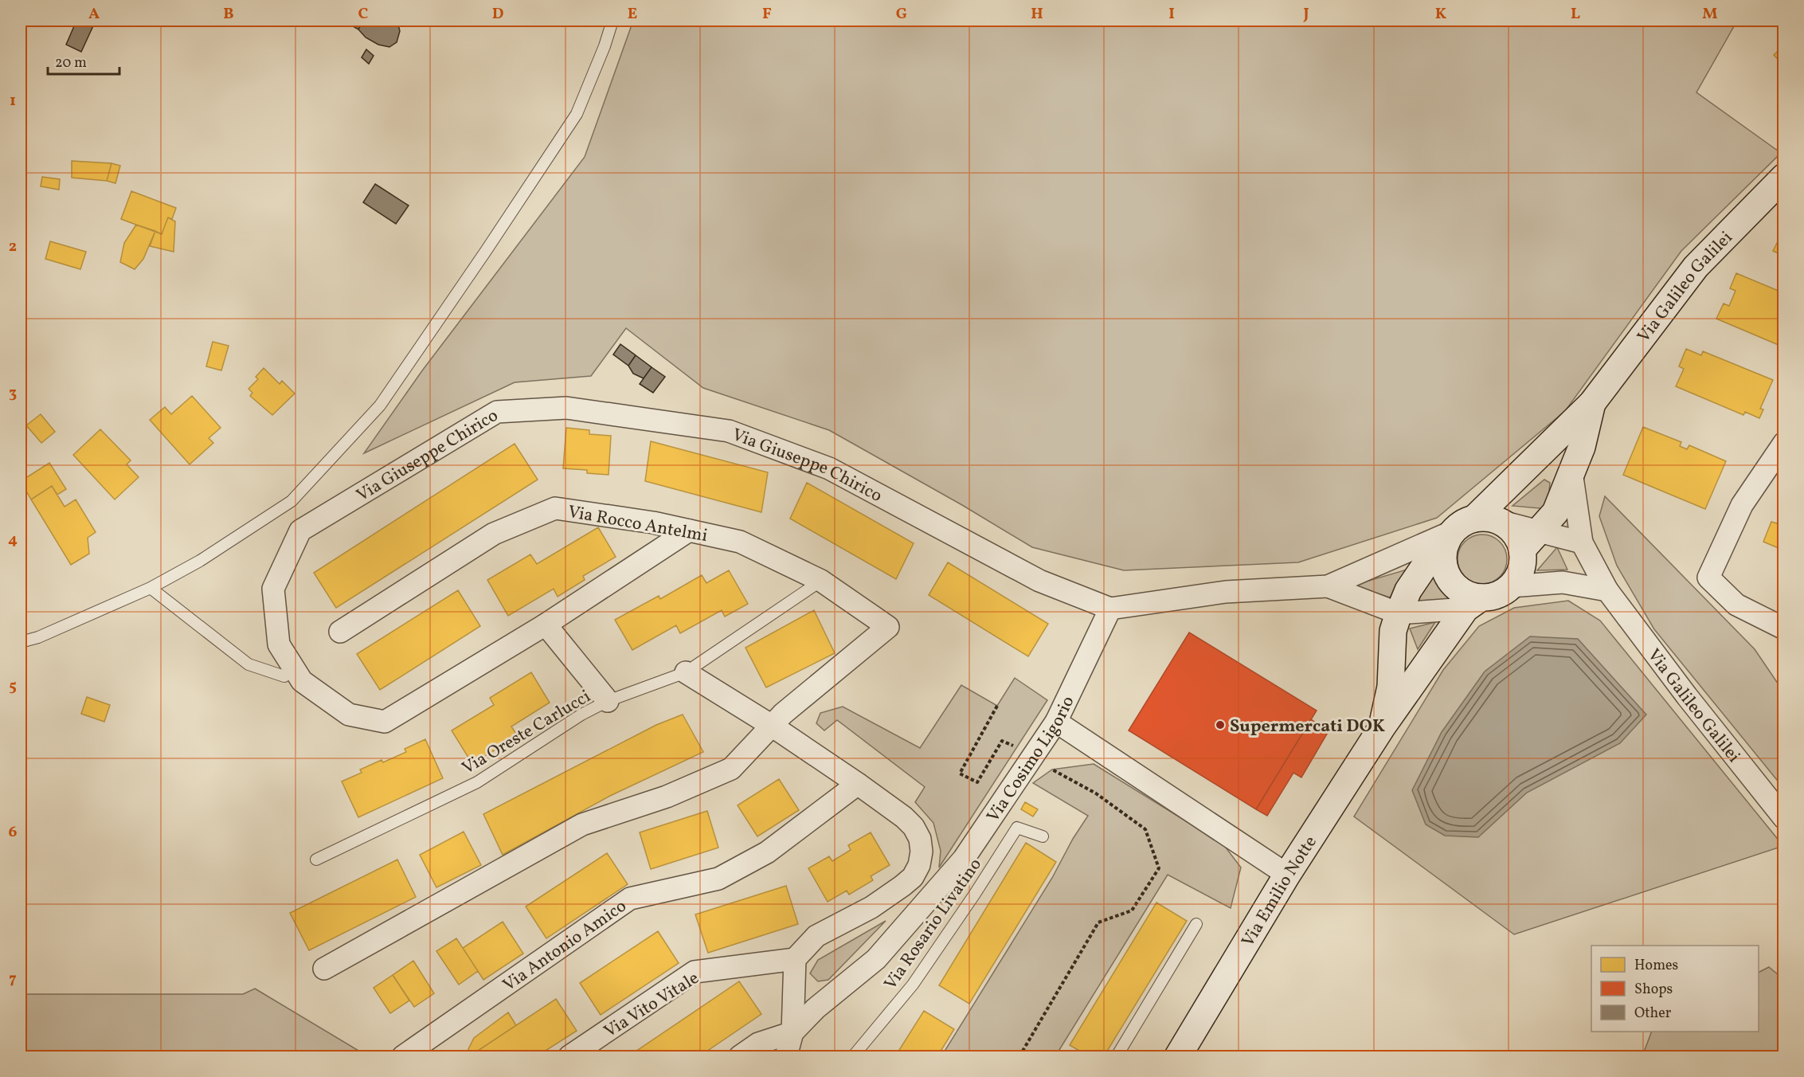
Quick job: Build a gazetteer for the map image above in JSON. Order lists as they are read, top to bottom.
{
  "streets": {
    "street": [
      "Via Galileo Galilei",
      "Via Giuseppe Chirico",
      "Via Rocco Antelmi",
      "Via Cosimo Ligorio",
      "Via Emilio Notte",
      "Via Antonio Amico",
      "Via Vito Vitale"
    ],
    "lane": ["Via Oreste Carlucci", "Via Rosario Livatino"]
  },
  "crossings": [
    ["Via Galileo Galilei", "Via Emilio Notte"],
    ["Via Giuseppe Chirico", "Via Rocco Antelmi"],
    ["Via Giuseppe Chirico", "Via Cosimo Ligorio"],
    ["Via Rocco Antelmi", "Via Oreste Carlucci"]
  ],
  "places": ["Supermercati DOK"],
  "legend": ["Homes", "Shops", "Other"],
  "scale_bar": "20 m",
  "grid": {
    "columns": [
      "A",
      "B",
      "C",
      "D",
      "E",
      "F",
      "G",
      "H",
      "I",
      "J",
      "K",
      "L",
      "M"
    ],
    "rows": [
      "1",
      "2",
      "3",
      "4",
      "5",
      "6",
      "7"
    ]
  }
}
